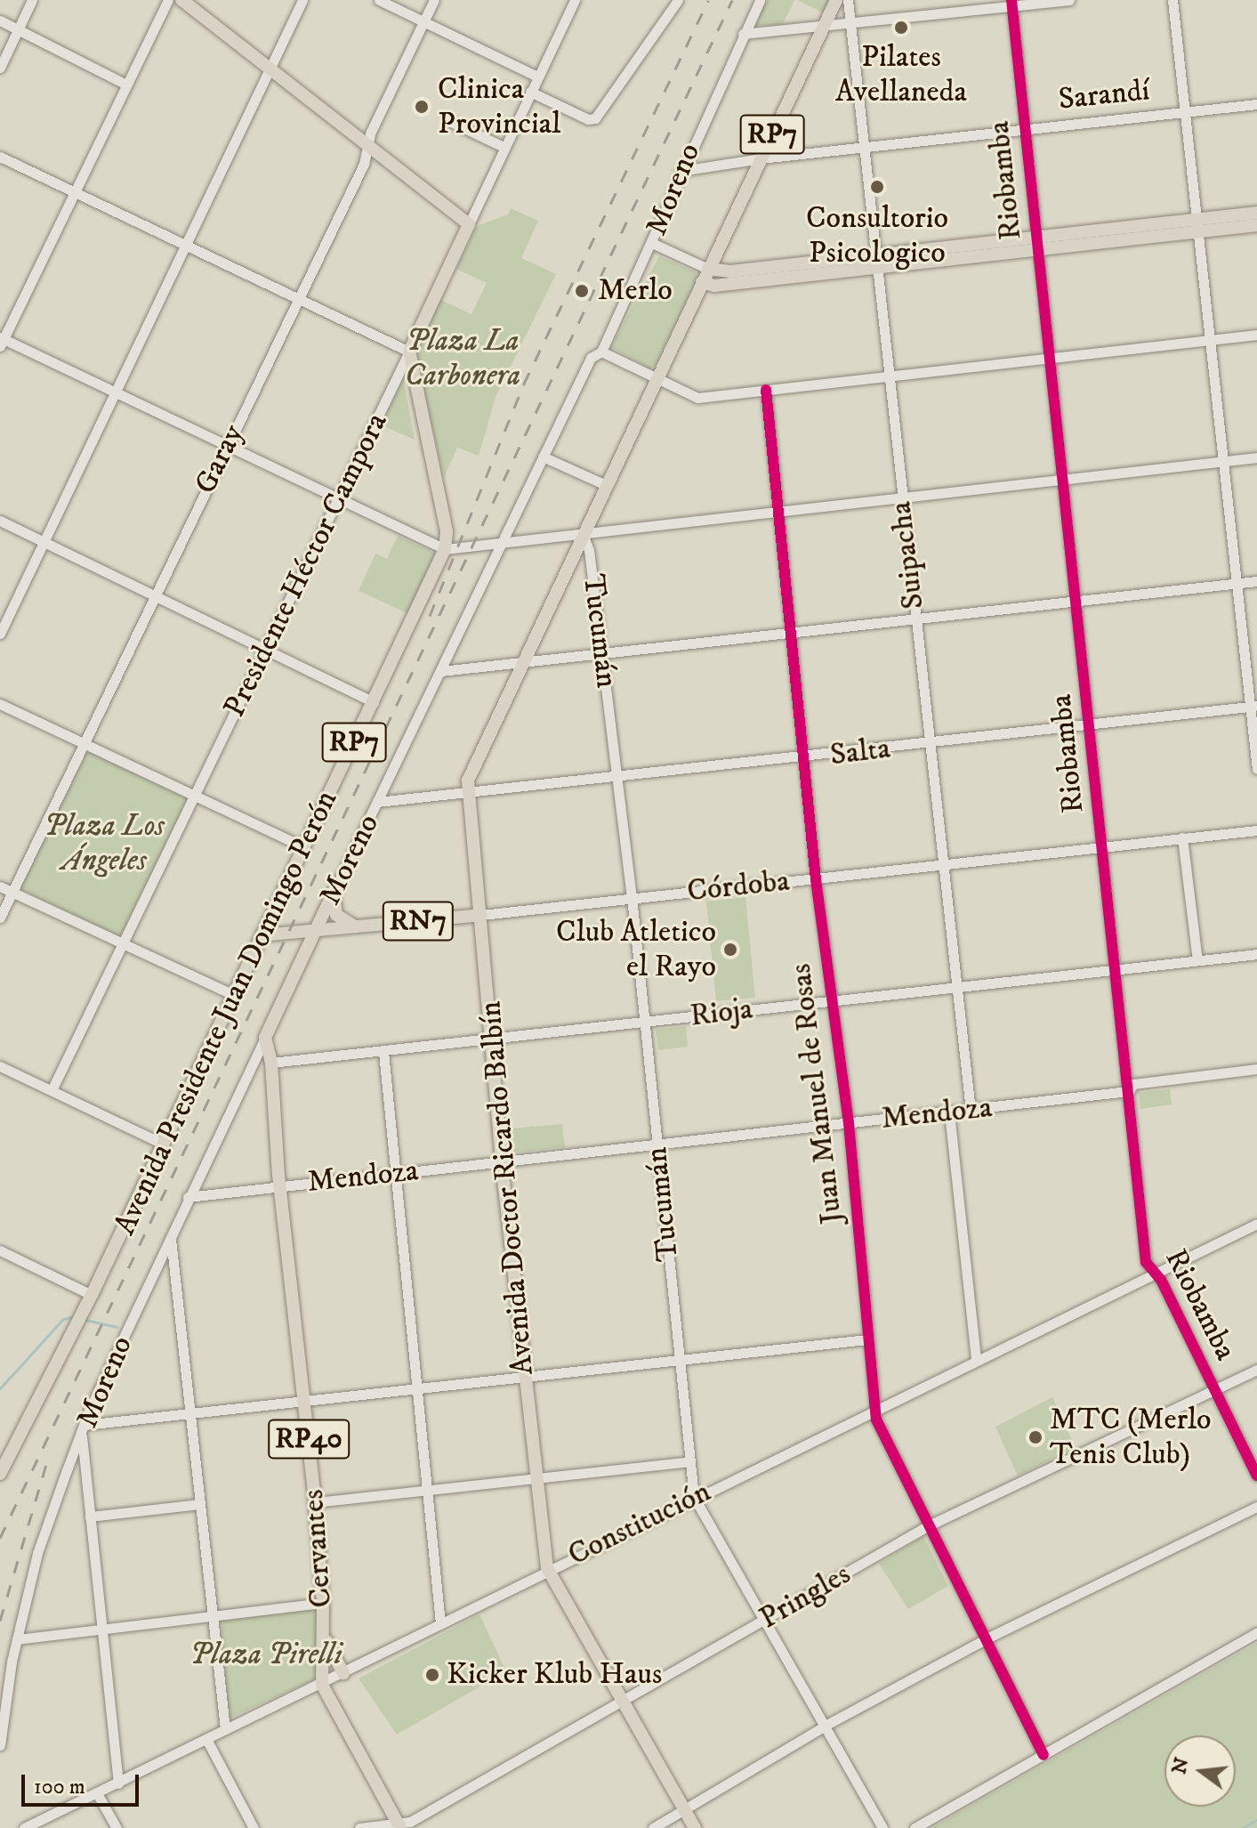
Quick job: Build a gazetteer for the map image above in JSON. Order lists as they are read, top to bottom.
{
  "streets": {
    "main road": [
      "RP7",
      "Moreno",
      "Presidente Héctor Campora",
      "Córdoba",
      "RN7",
      "Avenida Presidente Juan Domingo Perón",
      "Avenida Doctor Ricardo Balbín",
      "RP40",
      "Cervantes"
    ],
    "street": [
      "Sarandí",
      "Riobamba",
      "Garay",
      "Suipacha",
      "Tucumán",
      "Salta",
      "Rioja",
      "Juan Manuel de Rosas",
      "Mendoza",
      "Constitución",
      "Pringles"
    ]
  },
  "crossings": [
    ["Sarandí", "RP7"],
    ["Sarandí", "Riobamba"],
    ["Sarandí", "Moreno"],
    ["Sarandí", "Suipacha"],
    ["RP7", "Tucumán"],
    ["RP7", "Avenida Doctor Ricardo Balbín"],
    ["Riobamba", "Salta"],
    ["Riobamba", "Córdoba"],
    ["Riobamba", "Rioja"],
    ["Riobamba", "Mendoza"],
    ["Riobamba", "Constitución"],
    ["Riobamba", "Pringles"],
    ["Moreno", "Salta"],
    ["Moreno", "Córdoba"],
    ["Moreno", "Mendoza"],
    ["Moreno", "Cervantes"],
    ["Suipacha", "Salta"],
    ["Suipacha", "Córdoba"],
    ["Suipacha", "Rioja"],
    ["Suipacha", "Mendoza"],
    ["Tucumán", "Salta"],
    ["Tucumán", "Córdoba"],
    ["Tucumán", "Rioja"],
    ["Tucumán", "Mendoza"],
    ["Tucumán", "Avenida Doctor Ricardo Balbín"],
    ["Tucumán", "Constitución"],
    ["Tucumán", "Pringles"],
    ["Salta", "Juan Manuel de Rosas"],
    ["Salta", "Avenida Doctor Ricardo Balbín"],
    ["Córdoba", "Avenida Presidente Juan Domingo Perón"],
    ["Córdoba", "Juan Manuel de Rosas"],
    ["Córdoba", "Avenida Doctor Ricardo Balbín"],
    ["Rioja", "Juan Manuel de Rosas"],
    ["Rioja", "Avenida Doctor Ricardo Balbín"],
    ["Rioja", "Cervantes"],
    ["Juan Manuel de Rosas", "Mendoza"],
    ["Juan Manuel de Rosas", "Constitución"],
    ["Juan Manuel de Rosas", "Pringles"],
    ["Mendoza", "Avenida Doctor Ricardo Balbín"],
    ["Mendoza", "Cervantes"],
    ["Avenida Doctor Ricardo Balbín", "Constitución"],
    ["Avenida Doctor Ricardo Balbín", "Pringles"],
    ["Constitución", "Cervantes"],
    ["Cervantes", "Pringles"]
  ],
  "parks": ["Plaza La Carbonera", "Plaza Los Ángeles", "Plaza Pirelli"],
  "places": [
    "Pilates Avellaneda",
    "Clinica Provincial",
    "Consultorio Psicologico",
    "Merlo",
    "Club Atletico el Rayo",
    "MTC (Merlo Tenis Club)",
    "Kicker Klub Haus"
  ],
  "scale_bar": "100 m",
  "north": "left"
}
